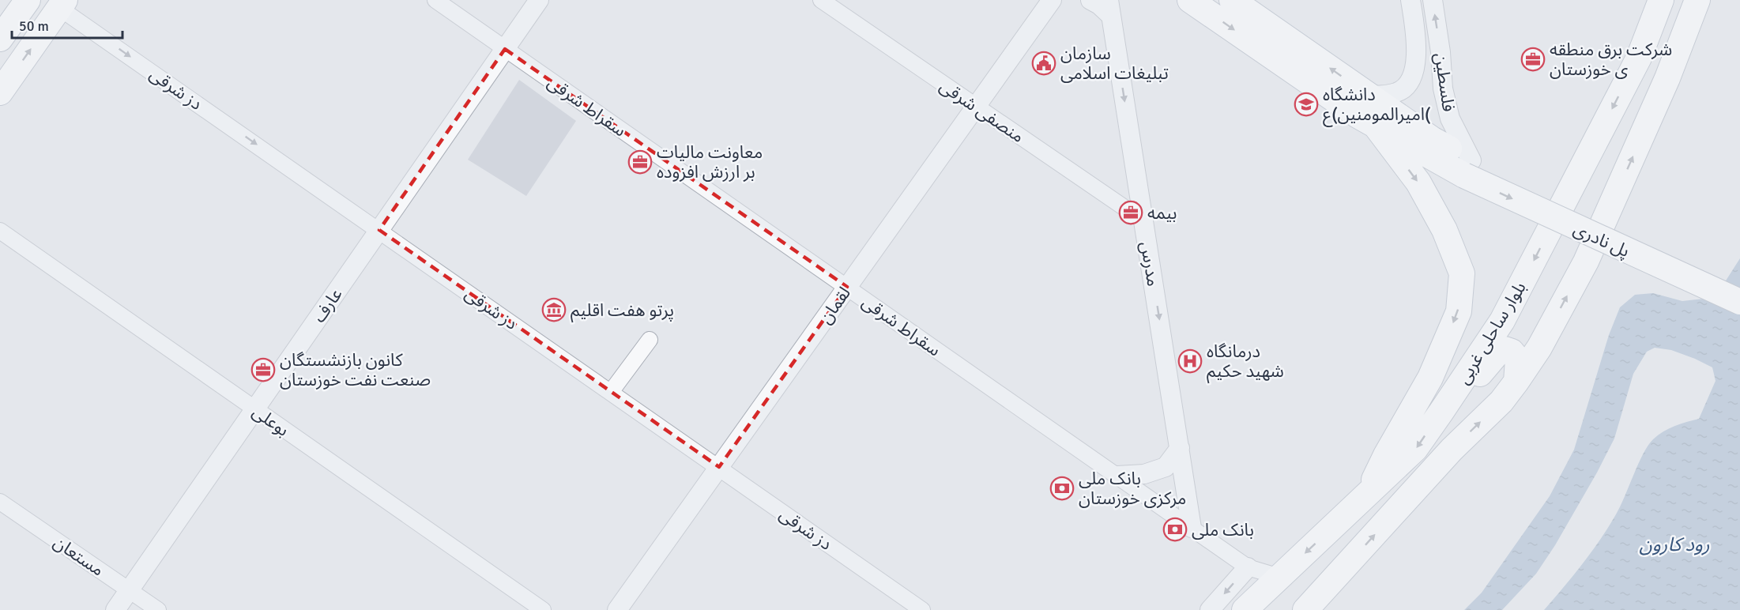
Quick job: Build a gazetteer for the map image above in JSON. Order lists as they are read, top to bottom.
{
  "streets": {
    "main road": ["پل نادری", "بلوار ساحلی غربی"],
    "street": [
      "فلسطین",
      "دز شرقی",
      "سقراط شرقی",
      "منصفی شرقی",
      "مدرس",
      "عارف",
      "لقمان",
      "بوعلی",
      "مستعان"
    ]
  },
  "crossings": [
    ["فلسطین", "پل نادری"],
    ["دز شرقی", "عارف"],
    ["دز شرقی", "لقمان"],
    ["سقراط شرقی", "مدرس"],
    ["سقراط شرقی", "عارف"],
    ["سقراط شرقی", "لقمان"],
    ["سقراط شرقی", "بلوار ساحلی غربی"],
    ["منصفی شرقی", "مدرس"],
    ["منصفی شرقی", "لقمان"],
    ["عارف", "بوعلی"],
    ["عارف", "مستعان"]
  ],
  "one_way": ["دز شرقی", "مدرس"],
  "water": ["رود کارون"],
  "places": {
    "office": [
      "شرکت برق منطقه ی خوزستان",
      "معاونت مالیات بر ارزش افزوده",
      "بیمه",
      "کانون بازنشستگان صنعت نفت خوزستان"
    ],
    "public building": ["سازمان تبلیغات اسلامی"],
    "school or university": ["دانشگاه امیرالمومنین)ع("],
    "museum": ["پرتو هفت اقلیم"],
    "hospital": ["درمانگاه شهید حکیم"],
    "bank": ["بانک ملی مرکزی خوزستان", "بانک ملی"]
  },
  "scale_bar": "50 m"
}
